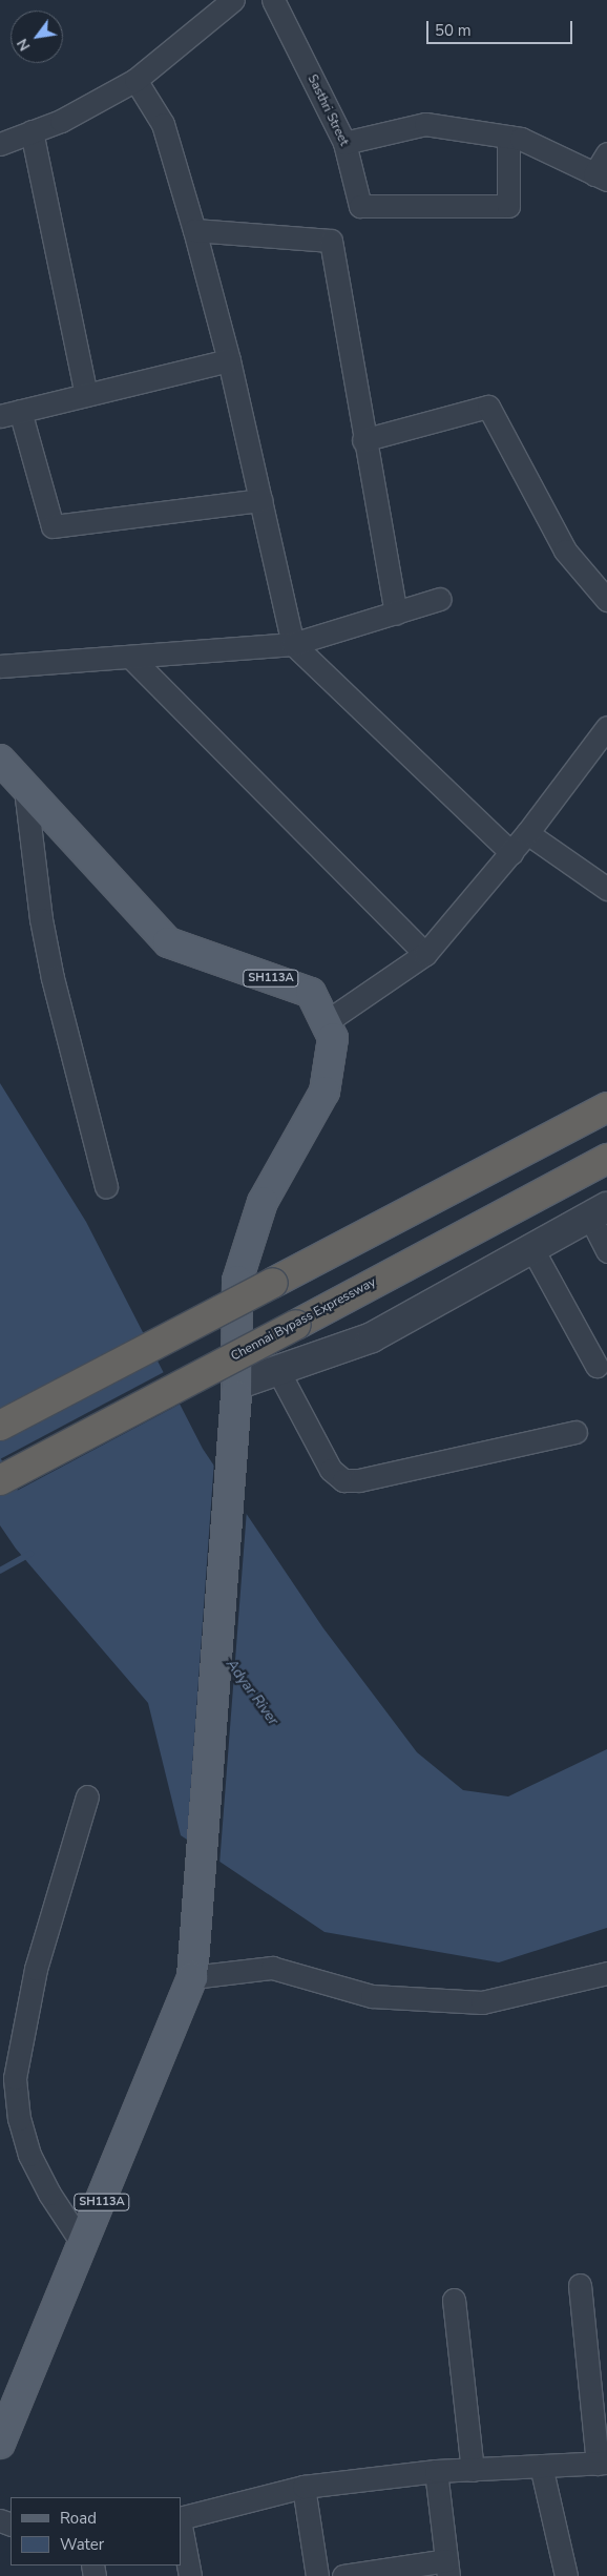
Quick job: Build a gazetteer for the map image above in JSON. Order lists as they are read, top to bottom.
{
  "streets": {
    "highway": ["Chennai Bypass Expressway"],
    "main road": ["SH113A"],
    "street": ["Sasthri Street"]
  },
  "water": ["Adyar River"],
  "legend": ["Road", "Water"],
  "scale_bar": "50 m",
  "north": "bottom left"
}
